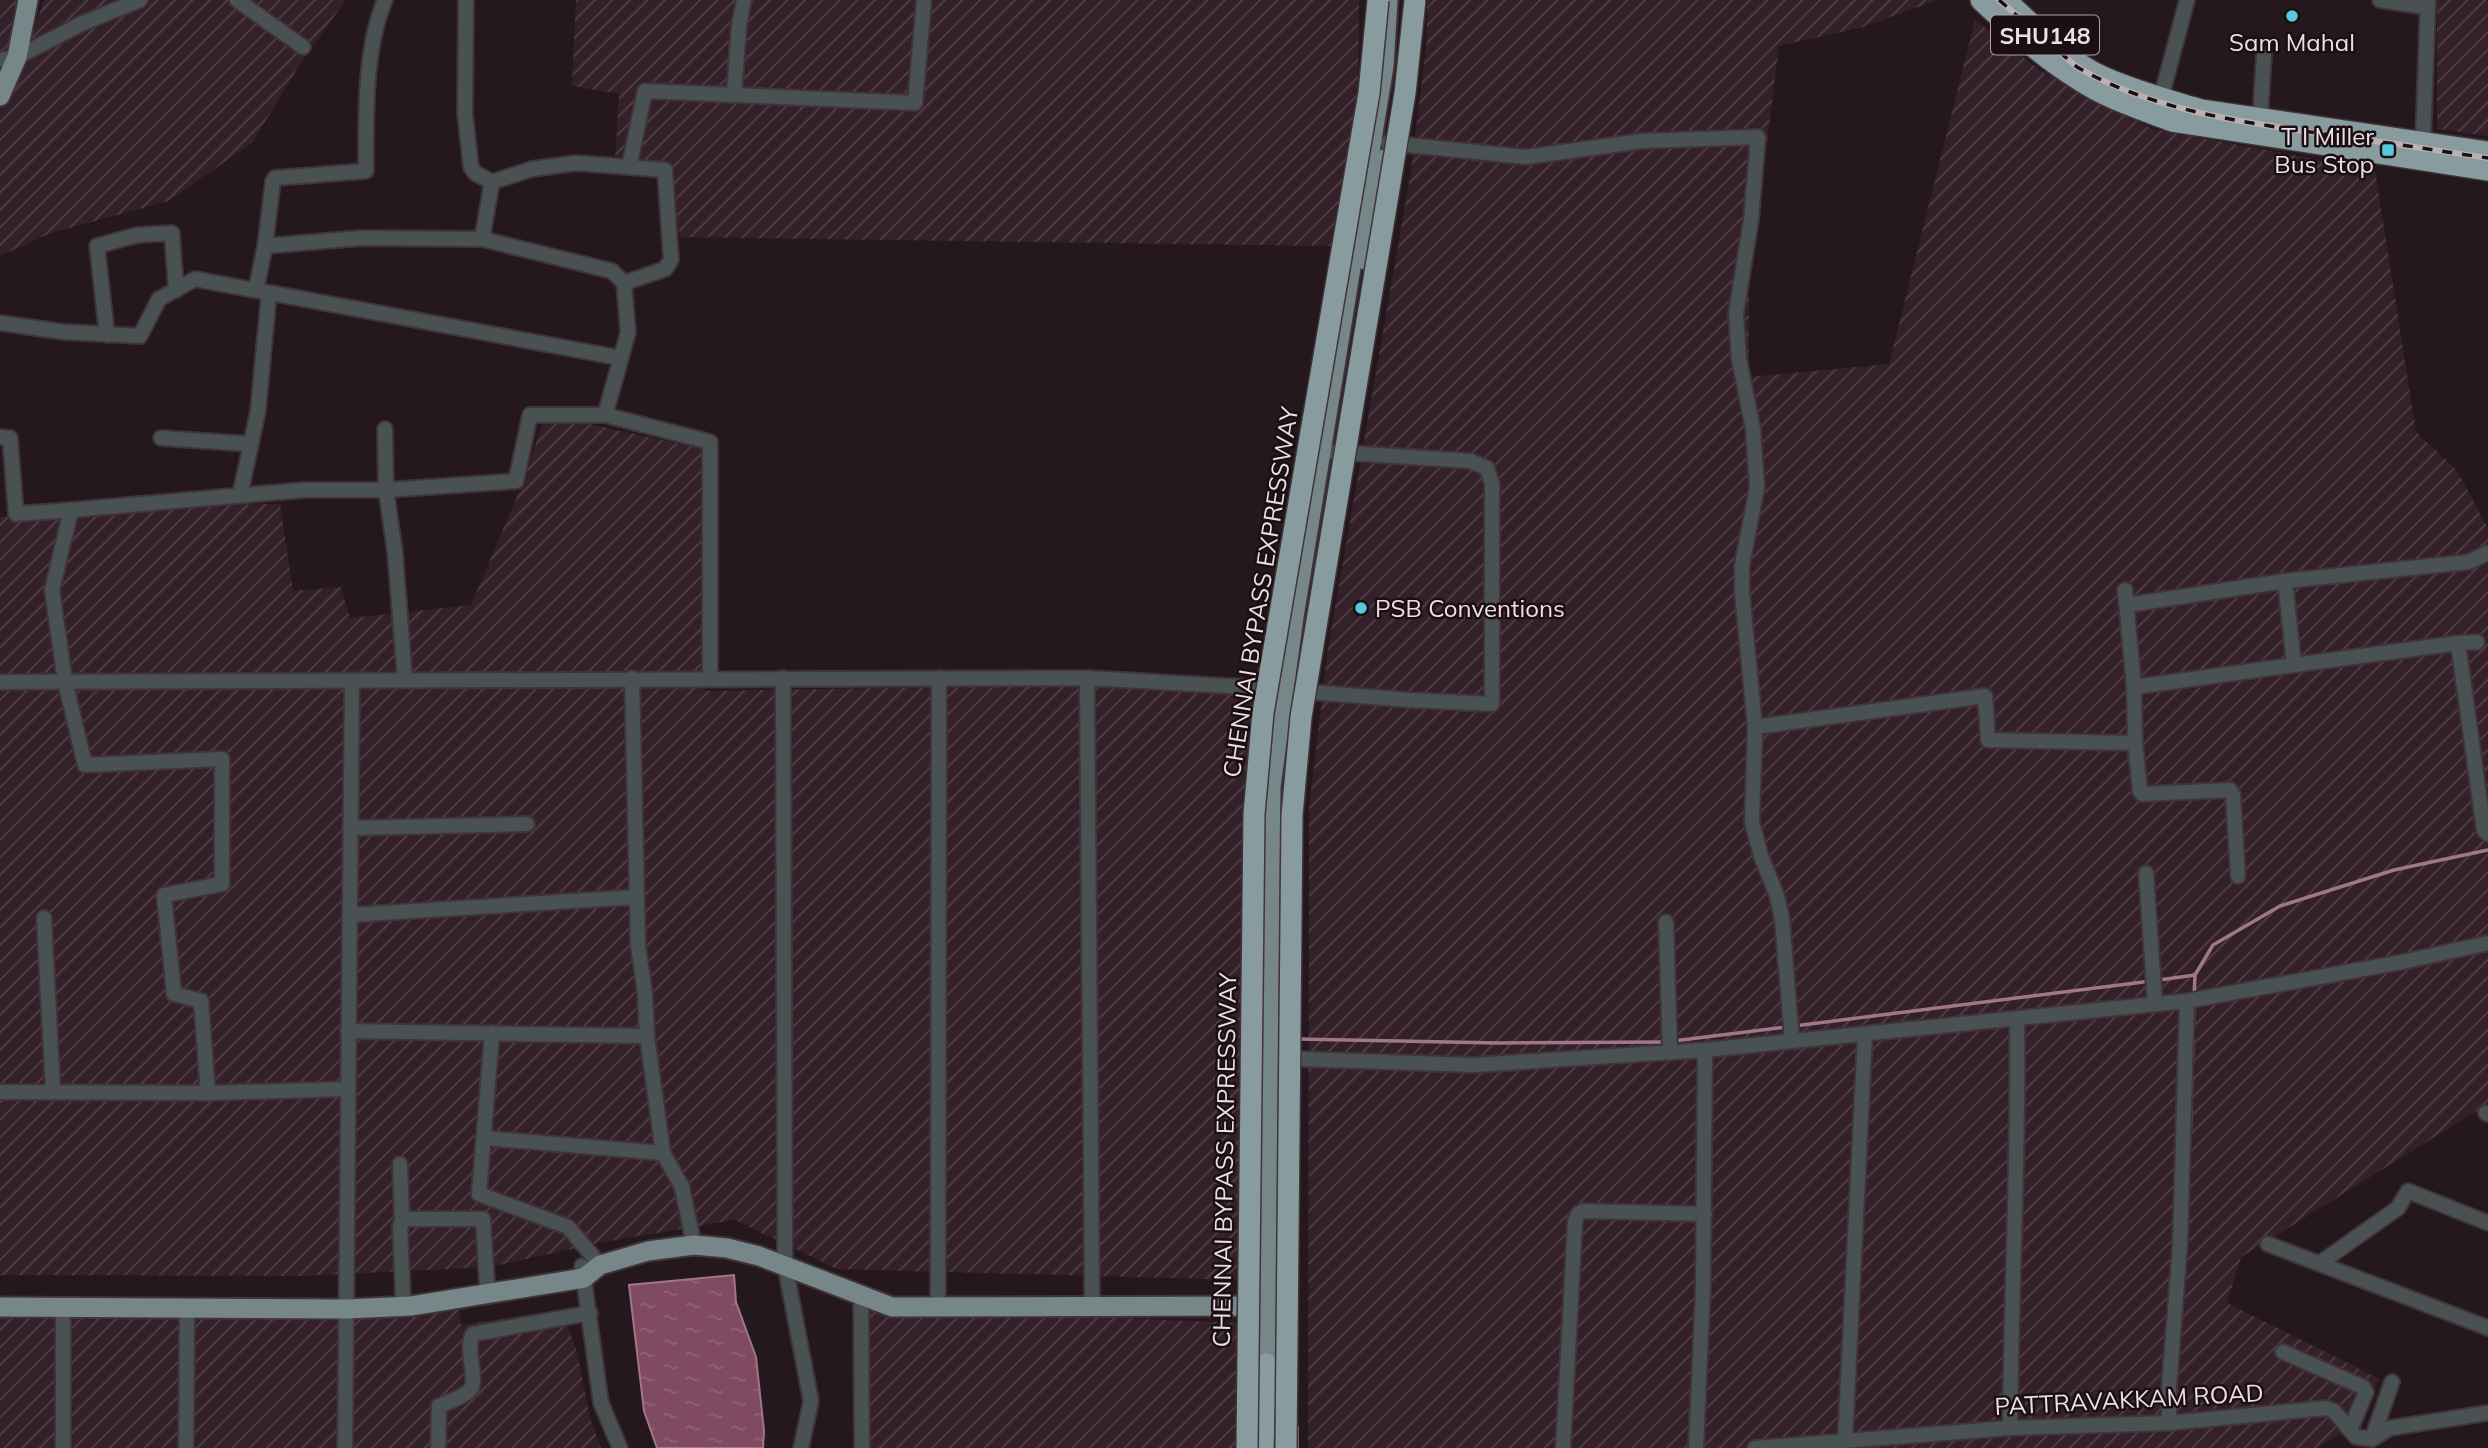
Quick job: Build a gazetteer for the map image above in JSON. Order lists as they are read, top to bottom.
{
  "streets": {
    "highway": ["SHU148", "CHENNAI BYPASS EXPRESSWAY"],
    "street": ["PATTRAVAKKAM ROAD"]
  },
  "places": {
    "other": ["Sam Mahal", "PSB Conventions"],
    "transit": ["T I Miller Bus Stop"]
  }
}
